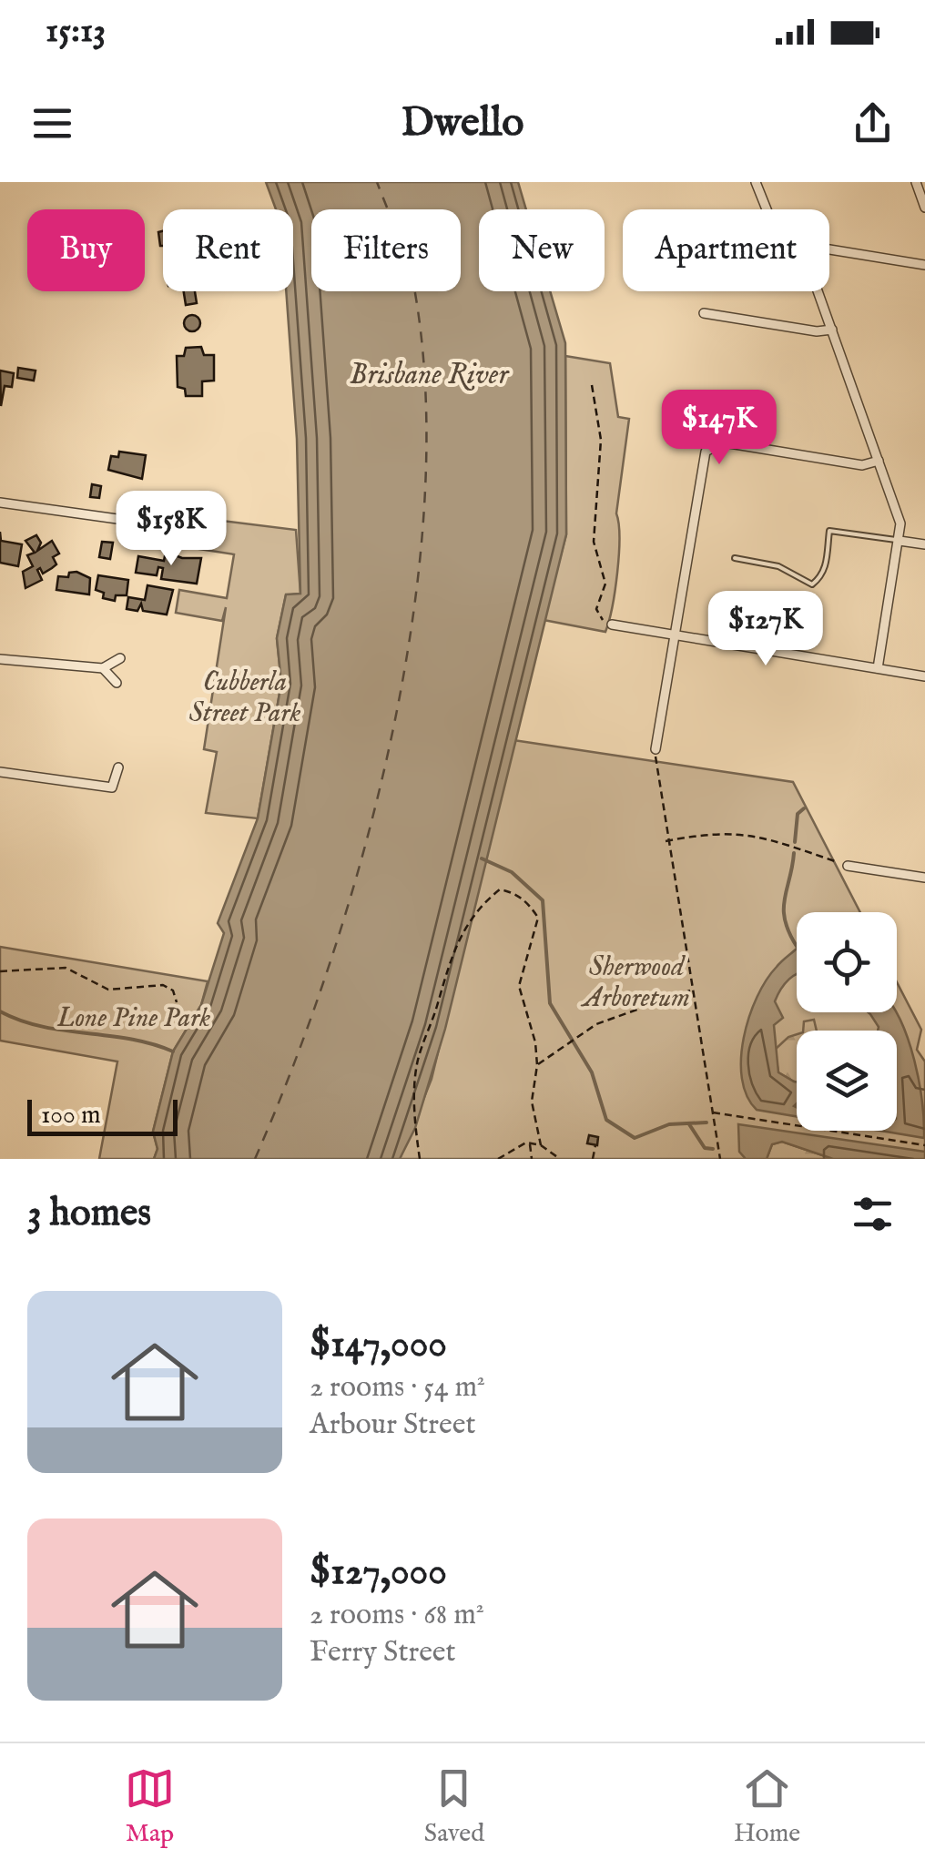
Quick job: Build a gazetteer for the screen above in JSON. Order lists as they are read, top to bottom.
{
  "water": ["Brisbane River"],
  "parks": ["Cubberla Street Park", "Sherwood Arboretum", "Lone Pine Park"],
  "scale_bar": "100 m",
  "page": {
    "status": "15:13",
    "header": "Dwello",
    "chip": [
      "Buy",
      "Rent",
      "Filters",
      "New",
      "Apartment"
    ],
    "price": ["$147K", "$158K", "$127K"],
    "scale": "100 m",
    "heading": "3 homes",
    "list": [
      {
        "name": "$147,000",
        "note": "2 rooms · 54 m² · Arbour Street"
      },
      {
        "name": "$127,000",
        "note": "2 rooms · 68 m² · Ferry Street"
      }
    ],
    "tabs": ["Map", "Saved", "Home"]
  }
}
